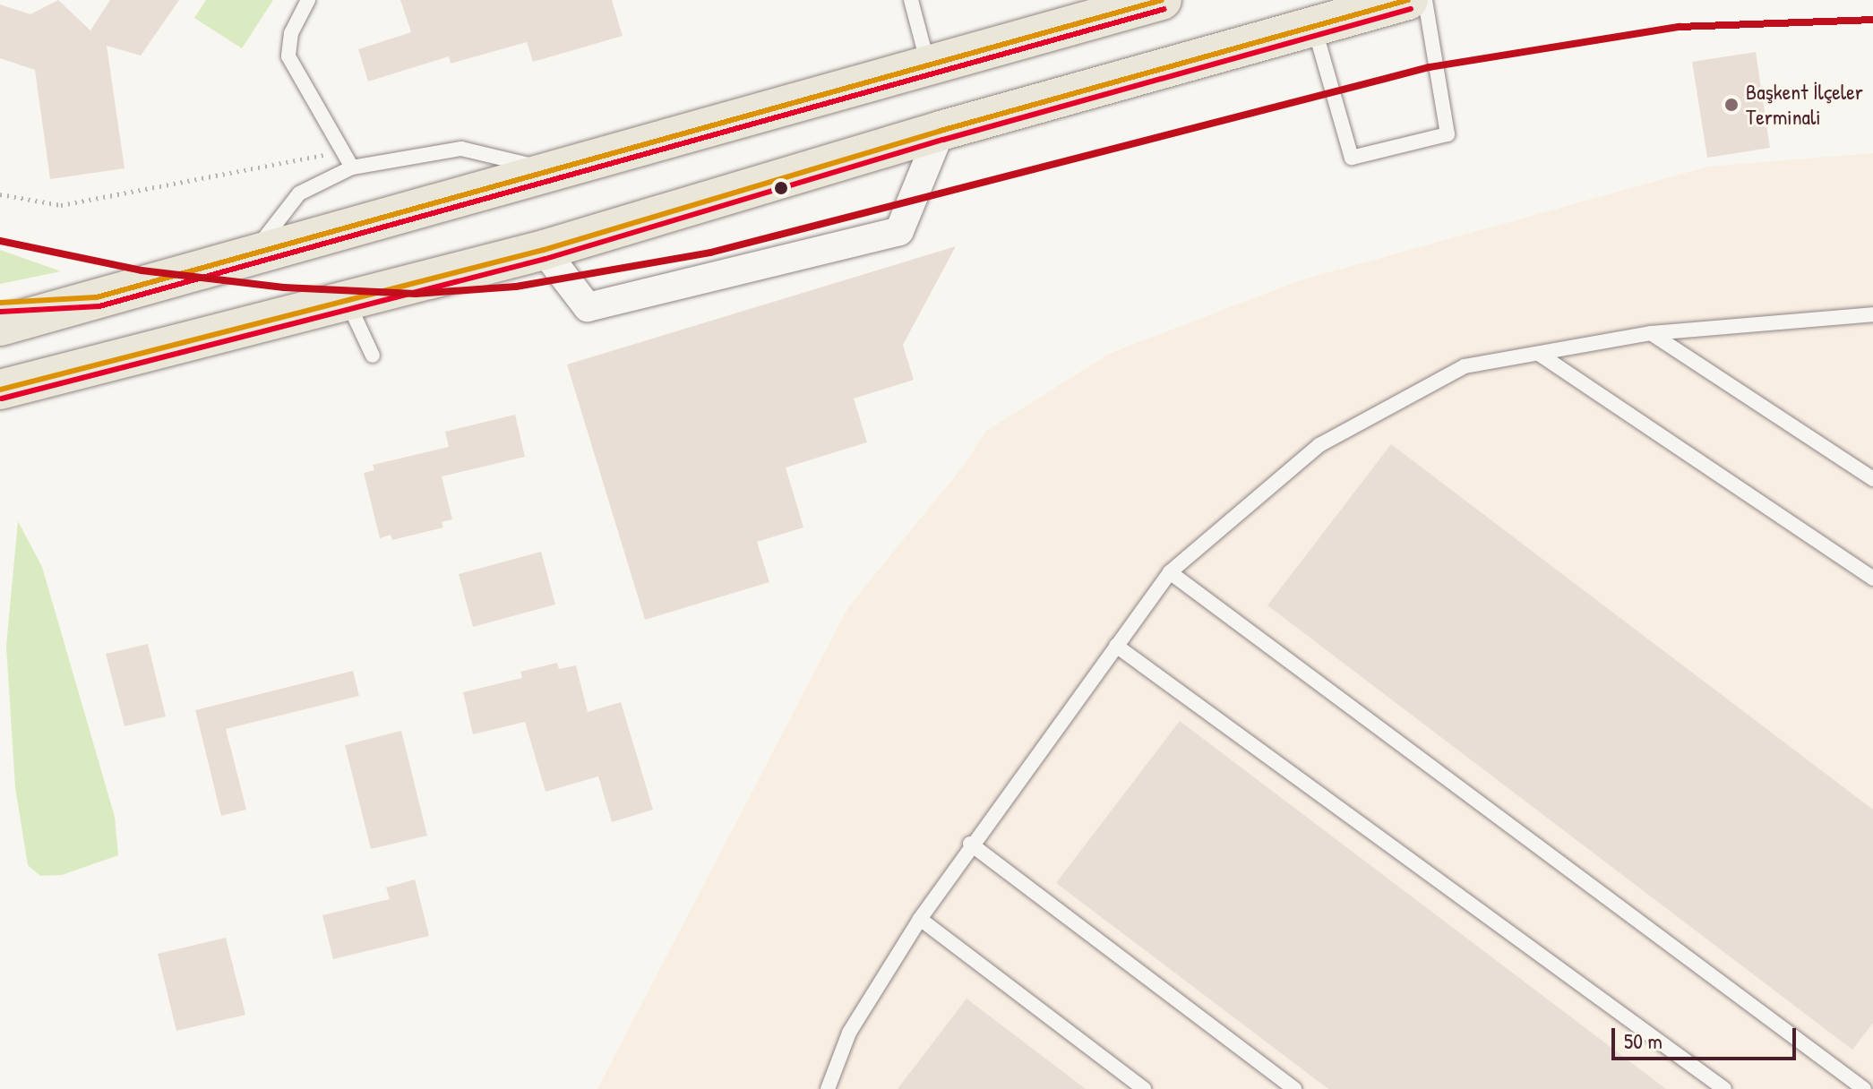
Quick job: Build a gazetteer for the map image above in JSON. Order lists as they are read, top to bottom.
{
  "places": ["Başkent İlçeler Terminali"],
  "scale_bar": "50 m"
}
